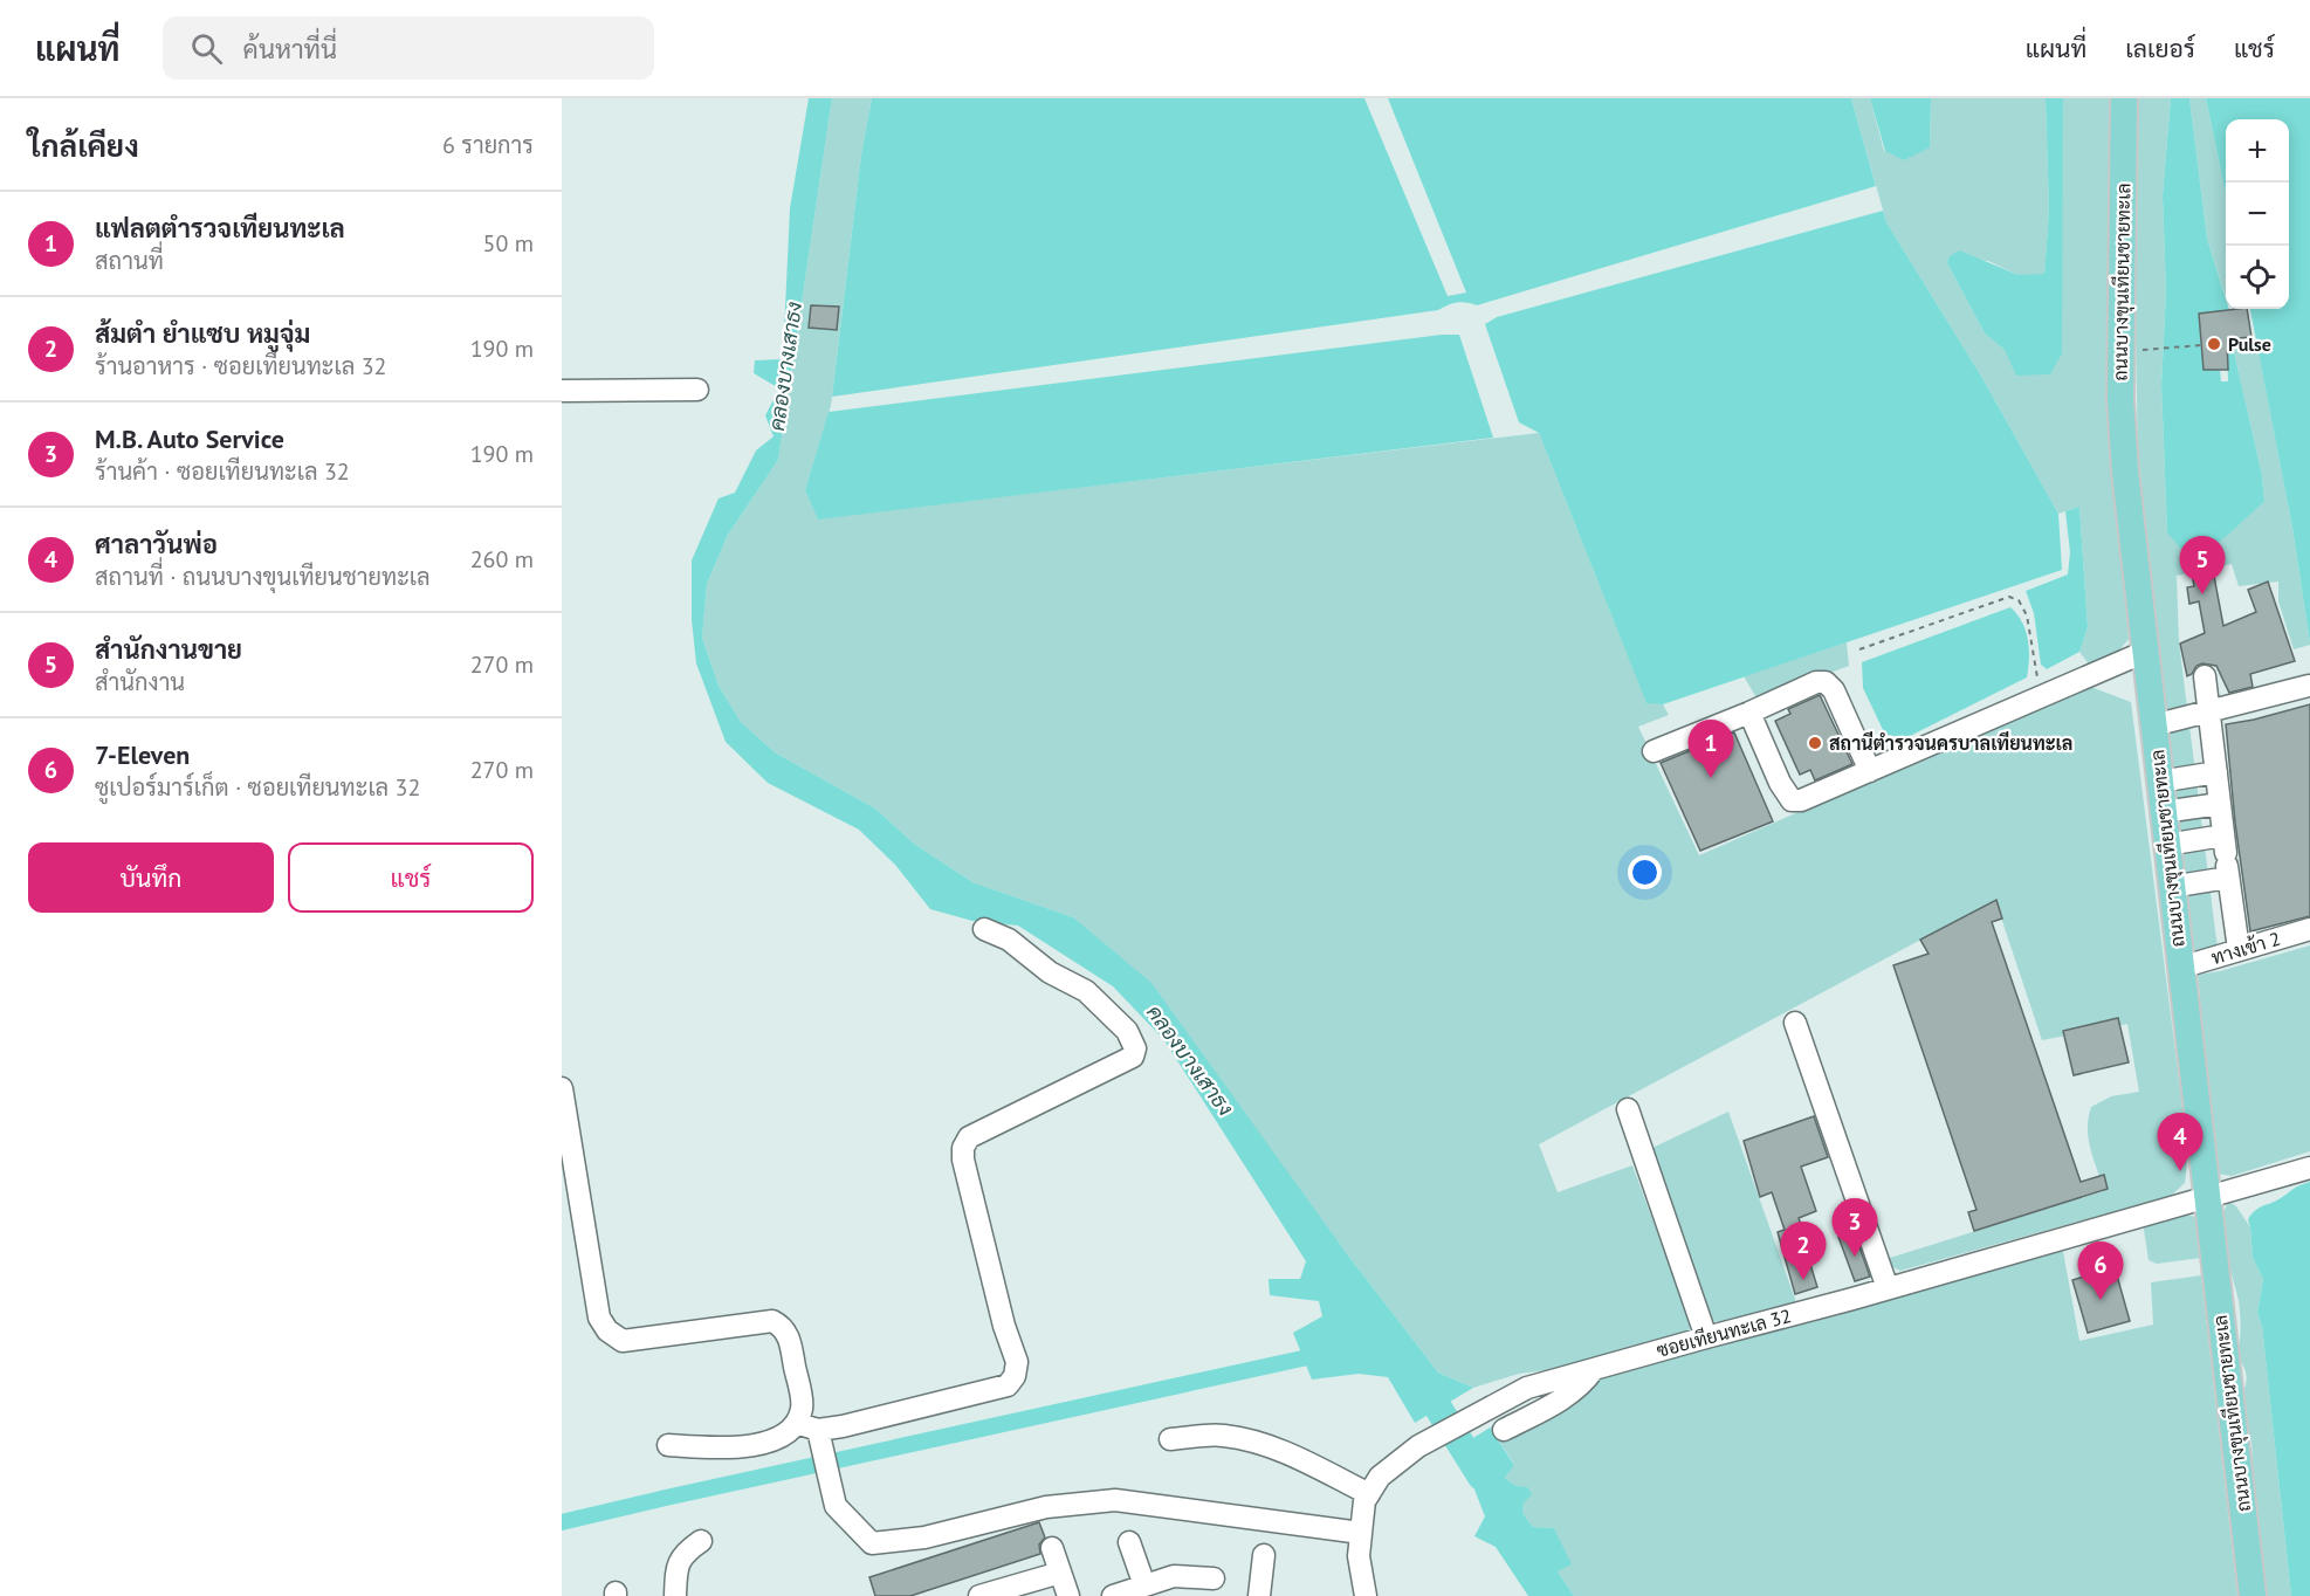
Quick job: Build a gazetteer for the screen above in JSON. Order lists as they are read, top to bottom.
{
  "streets": {
    "main road": ["ถนนบางขุนเทียนชายทะเล"],
    "street": ["ทางเข้า 2", "ซอยเทียนทะเล 32"]
  },
  "crossings": [
    ["ถนนบางขุนเทียนชายทะเล", "ทางเข้า 2"],
    ["ถนนบางขุนเทียนชายทะเล", "ซอยเทียนทะเล 32"]
  ],
  "water": ["คลองบางเสาธง"],
  "places": ["Pulse", "สถานีตำรวจนครบาลเทียนทะเล"],
  "page": {
    "header": "แผนที่",
    "search": "ค้นหาที่นี่",
    "nav": ["แผนที่", "เลเยอร์", "แชร์"],
    "heading": ["ใกล้เคียง", "6 รายการ"],
    "map_buttons": ["+", "−"],
    "list": [
      {
        "mark": "1",
        "name": "แฟลตตำรวจเทียนทะเล",
        "note": "สถานที่",
        "value": "50 m"
      },
      {
        "mark": "2",
        "name": "ส้มตำ ยำแซบ หมูจุ่ม",
        "note": "ร้านอาหาร · ซอยเทียนทะเล 32",
        "value": "190 m"
      },
      {
        "mark": "3",
        "name": "M.B. Auto Service",
        "note": "ร้านค้า · ซอยเทียนทะเล 32",
        "value": "190 m"
      },
      {
        "mark": "4",
        "name": "ศาลาวันพ่อ",
        "note": "สถานที่ · ถนนบางขุนเทียนชายทะเล",
        "value": "260 m"
      },
      {
        "mark": "5",
        "name": "สำนักงานขาย",
        "note": "สำนักงาน",
        "value": "270 m"
      },
      {
        "mark": "6",
        "name": "7-Eleven",
        "note": "ซูเปอร์มาร์เก็ต · ซอยเทียนทะเล 32",
        "value": "270 m"
      }
    ],
    "pins": [
      "5",
      "1",
      "4",
      "3",
      "2",
      "6"
    ],
    "buttons": ["บันทึก", "แชร์"]
  }
}
